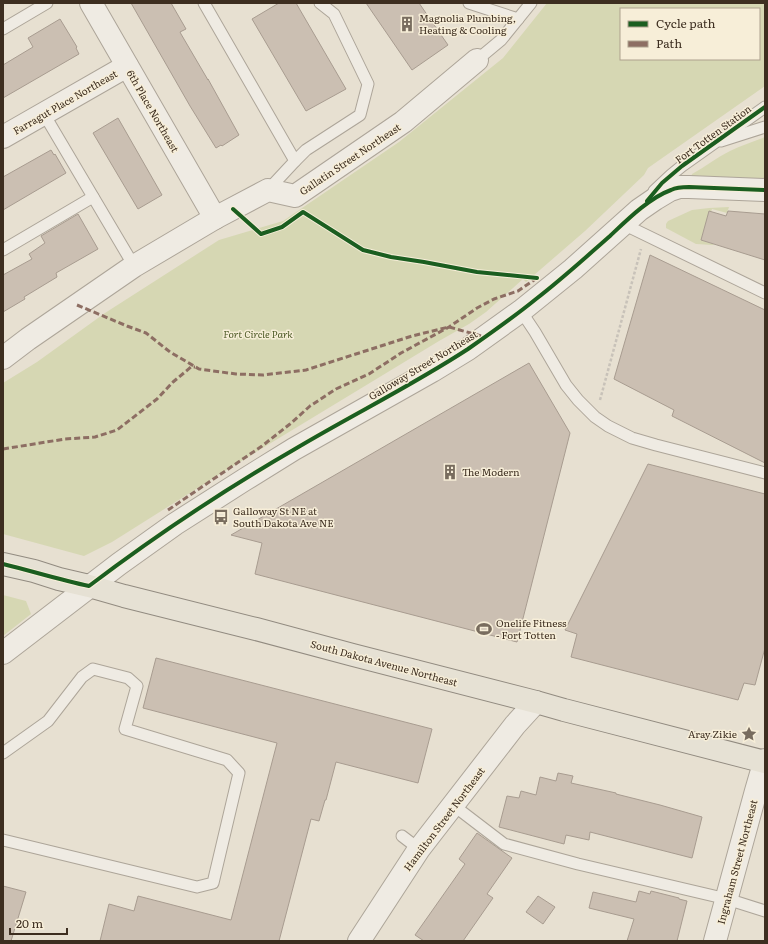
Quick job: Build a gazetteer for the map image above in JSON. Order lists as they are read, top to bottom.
{
  "streets": {
    "main road": ["South Dakota Avenue Northeast"],
    "street": [
      "Farragut Place Northeast",
      "6th Place Northeast",
      "Gallatin Street Northeast",
      "Galloway Street Northeast",
      "Hamilton Street Northeast",
      "Ingraham Street Northeast"
    ],
    "lane": ["Fort Totten Station"]
  },
  "crossings": [
    ["Farragut Place Northeast", "6th Place Northeast"],
    ["Fort Totten Station", "Galloway Street Northeast"],
    ["Galloway Street Northeast", "South Dakota Avenue Northeast"],
    ["South Dakota Avenue Northeast", "Hamilton Street Northeast"],
    ["South Dakota Avenue Northeast", "Ingraham Street Northeast"]
  ],
  "parks": ["Fort Circle Park"],
  "places": {
    "building": ["Magnolia Plumbing, Heating & Cooling", "The Modern"],
    "bus stop": ["Galloway St NE at South Dakota Ave NE"],
    "sports": ["Onelife Fitness - Fort Totten"],
    "place": ["Aray Zikie"]
  },
  "legend": ["Cycle path", "Path"],
  "scale_bar": "20 m"
}
